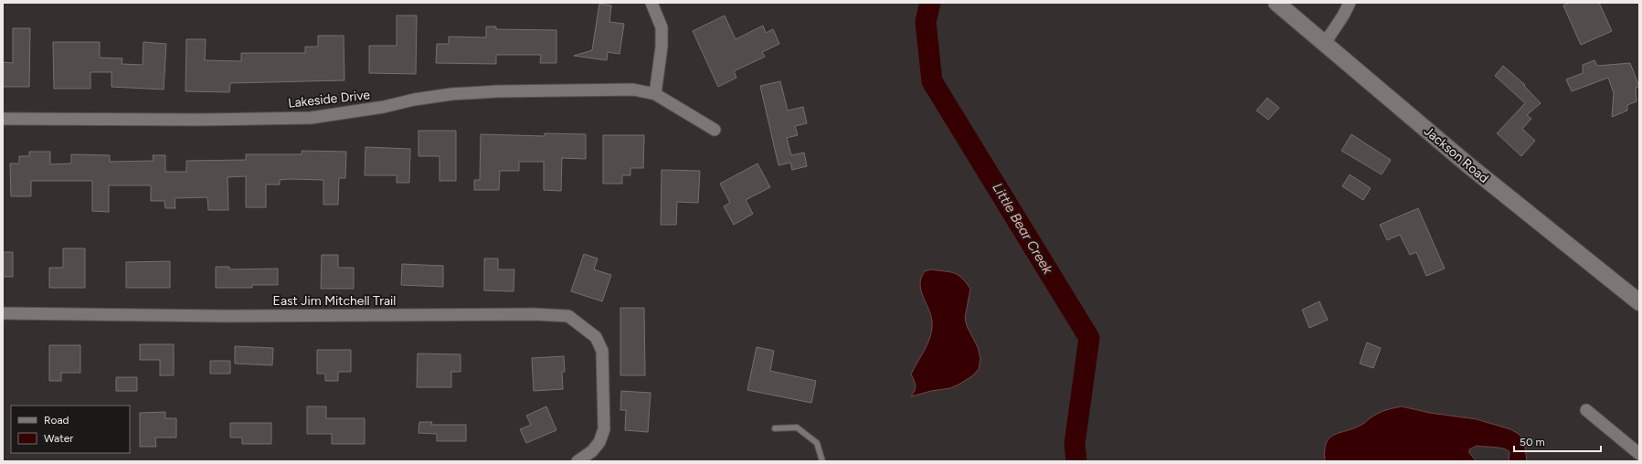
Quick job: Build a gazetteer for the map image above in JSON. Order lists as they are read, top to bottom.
{
  "streets": {
    "main road": ["Jackson Road"],
    "street": ["Lakeside Drive", "East Jim Mitchell Trail"]
  },
  "water": ["Little Bear Creek"],
  "legend": ["Road", "Water"],
  "scale_bar": "50 m"
}
